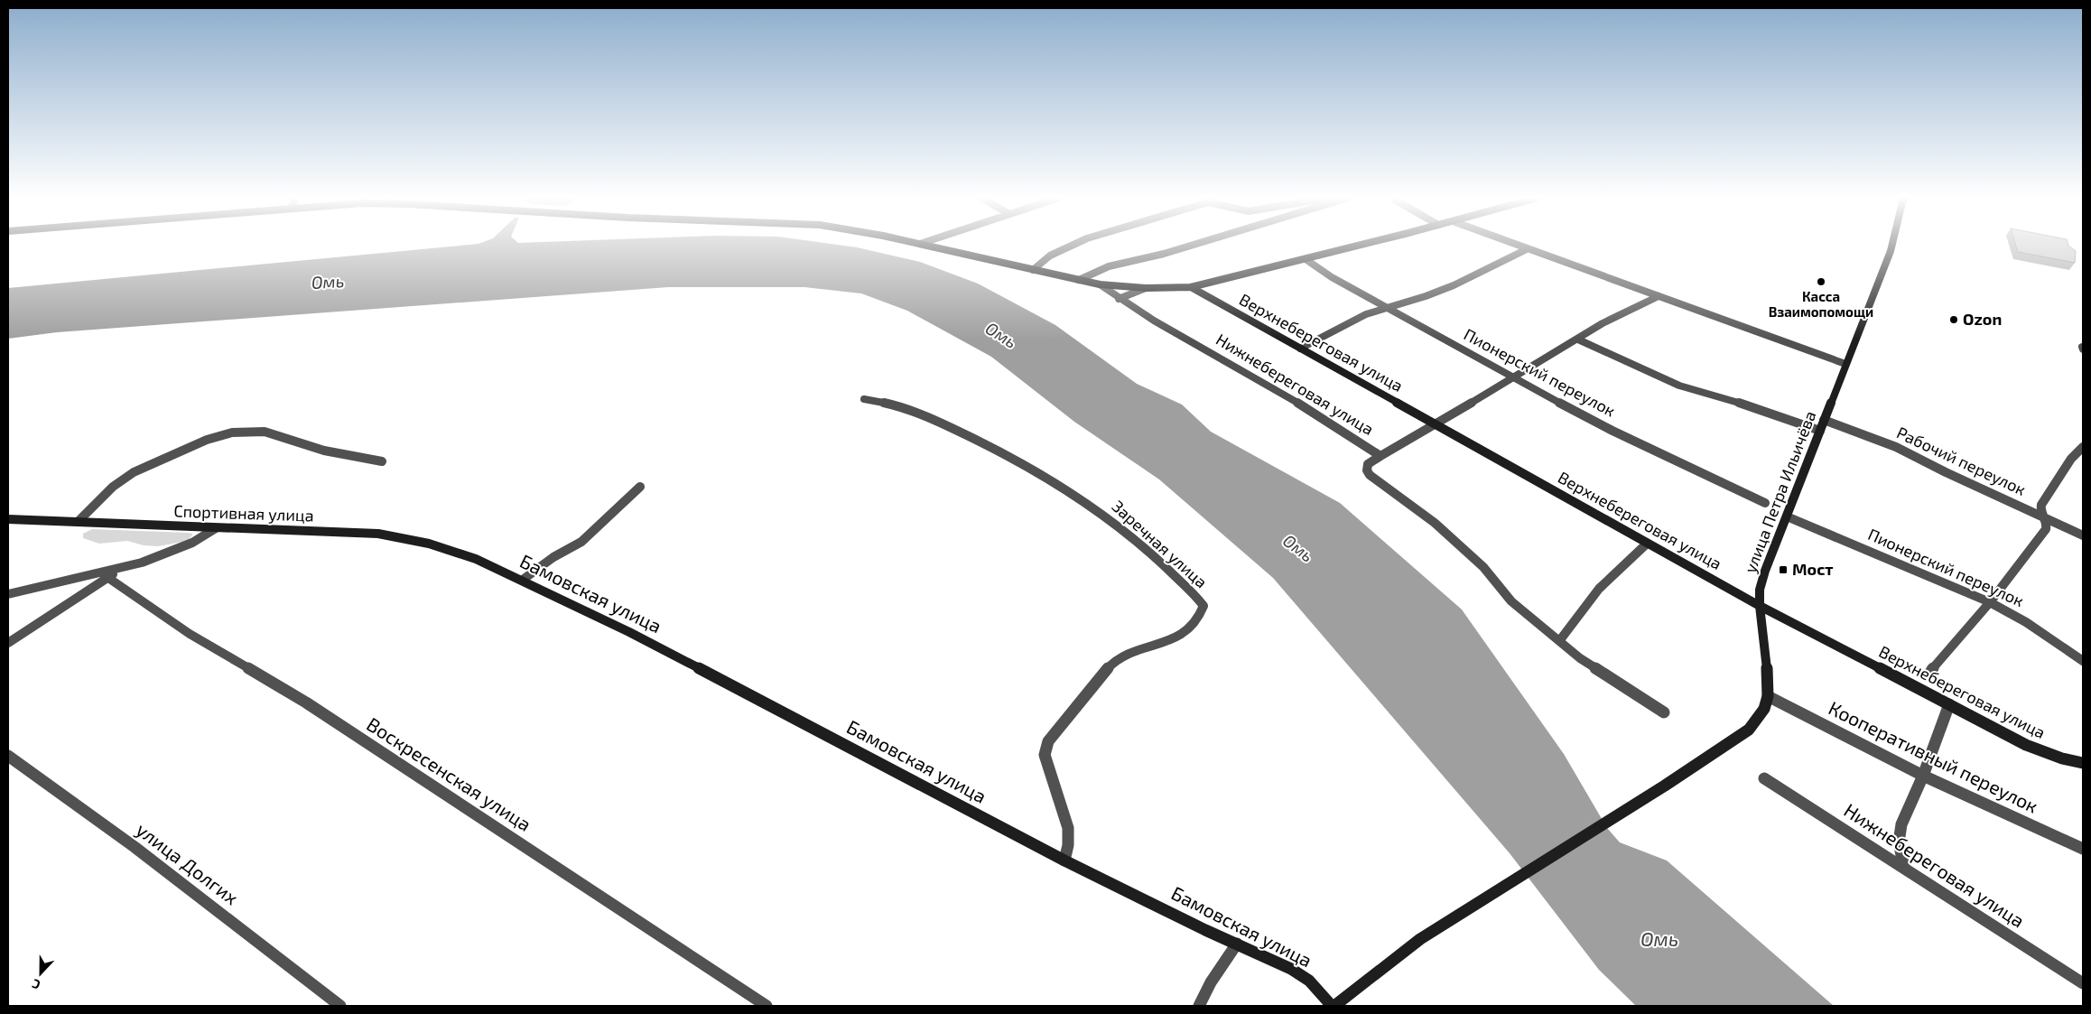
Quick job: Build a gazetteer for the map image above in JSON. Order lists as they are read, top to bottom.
{
  "streets": {
    "street": [
      "Верхнебереговая улица",
      "Пионерский переулок",
      "Нижнебереговая улица",
      "Рабочий переулок",
      "улица Петра Ильичёва",
      "Спортивная улица",
      "Заречная улица",
      "Бамовская улица",
      "Кооперативный переулок",
      "Воскресенская улица",
      "улица Долгих"
    ]
  },
  "crossings": [
    ["Верхнебереговая улица", "улица Петра Ильичёва"],
    ["Пионерский переулок", "улица Петра Ильичёва"],
    ["Рабочий переулок", "улица Петра Ильичёва"],
    ["улица Петра Ильичёва", "Бамовская улица"],
    ["улица Петра Ильичёва", "Кооперативный переулок"],
    ["Спортивная улица", "Бамовская улица"],
    ["Заречная улица", "Бамовская улица"]
  ],
  "water": ["Омь"],
  "places": {
    "other": ["Касса Взаимопомощи", "Ozon"],
    "transit": ["Мост"]
  },
  "north": "bottom"
}
